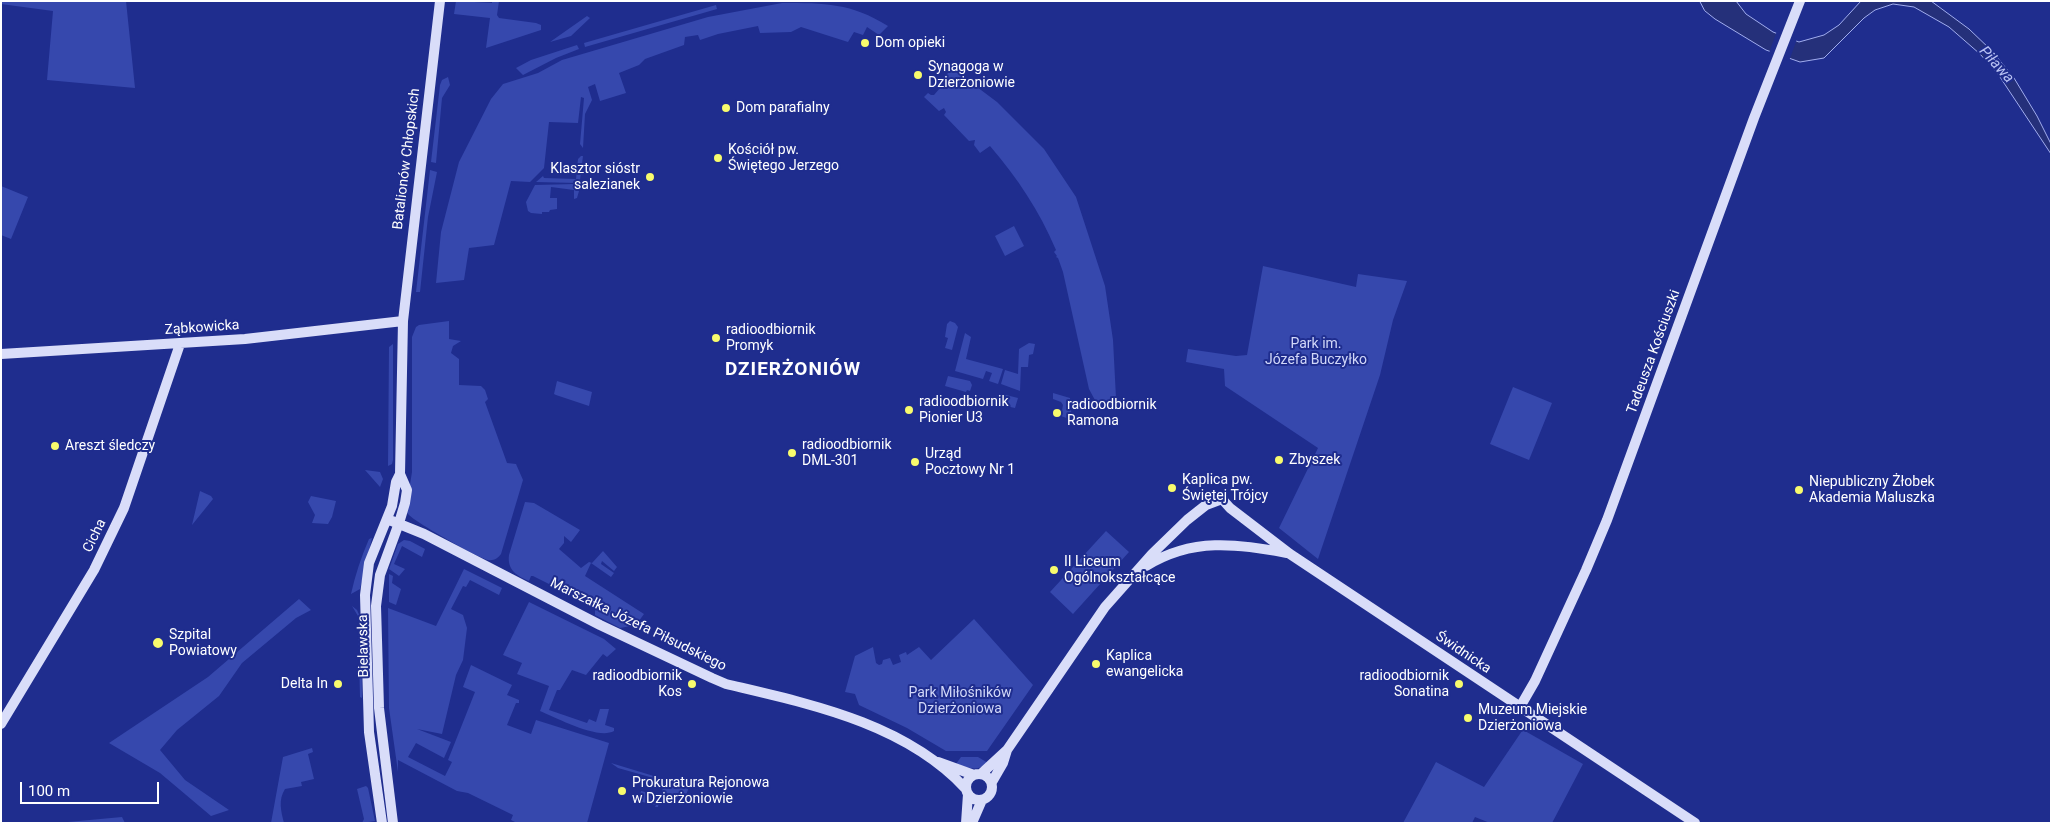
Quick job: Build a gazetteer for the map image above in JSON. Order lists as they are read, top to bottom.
{
  "streets": {
    "street": [
      "Batalionów Chłopskich",
      "Ząbkowicka",
      "Tadeusza Kościuszki",
      "Cicha",
      "Marszałka Józefa Piłsudskiego",
      "Bielawska",
      "Świdnicka"
    ]
  },
  "crossings": [
    ["Batalionów Chłopskich", "Ząbkowicka"],
    ["Batalionów Chłopskich", "Bielawska"],
    ["Ząbkowicka", "Cicha"],
    ["Ząbkowicka", "Bielawska"],
    ["Tadeusza Kościuszki", "Świdnicka"],
    ["Marszałka Józefa Piłsudskiego", "Bielawska"]
  ],
  "districts": ["DZIERŻONIÓW"],
  "water": ["Piława"],
  "parks": ["Park im. Józefa Buczyłko", "Park Miłośników Dzierżoniowa"],
  "places": [
    "Dom opieki",
    "Synagoga w Dzierżoniowie",
    "Dom parafialny",
    "Kościół pw. Świętego Jerzego",
    "Klasztor sióstr salezianek",
    "radioodbiornik Promyk",
    "radioodbiornik Pionier U3",
    "radioodbiornik Ramona",
    "Areszt śledczy",
    "radioodbiornik DML-301",
    "Zbyszek",
    "Urząd Pocztowy Nr 1",
    "Kaplica pw. Świętej Trójcy",
    "Niepubliczny Żłobek Akademia Maluszka",
    "II Liceum Ogólnokształcące",
    "Szpital Powiatowy",
    "Kaplica ewangelicka",
    "Delta In",
    "radioodbiornik Kos",
    "radioodbiornik Sonatina",
    "Muzeum Miejskie Dzierżoniowa",
    "Prokuratura Rejonowa w Dzierżoniowie"
  ],
  "scale_bar": "100 m"
}
